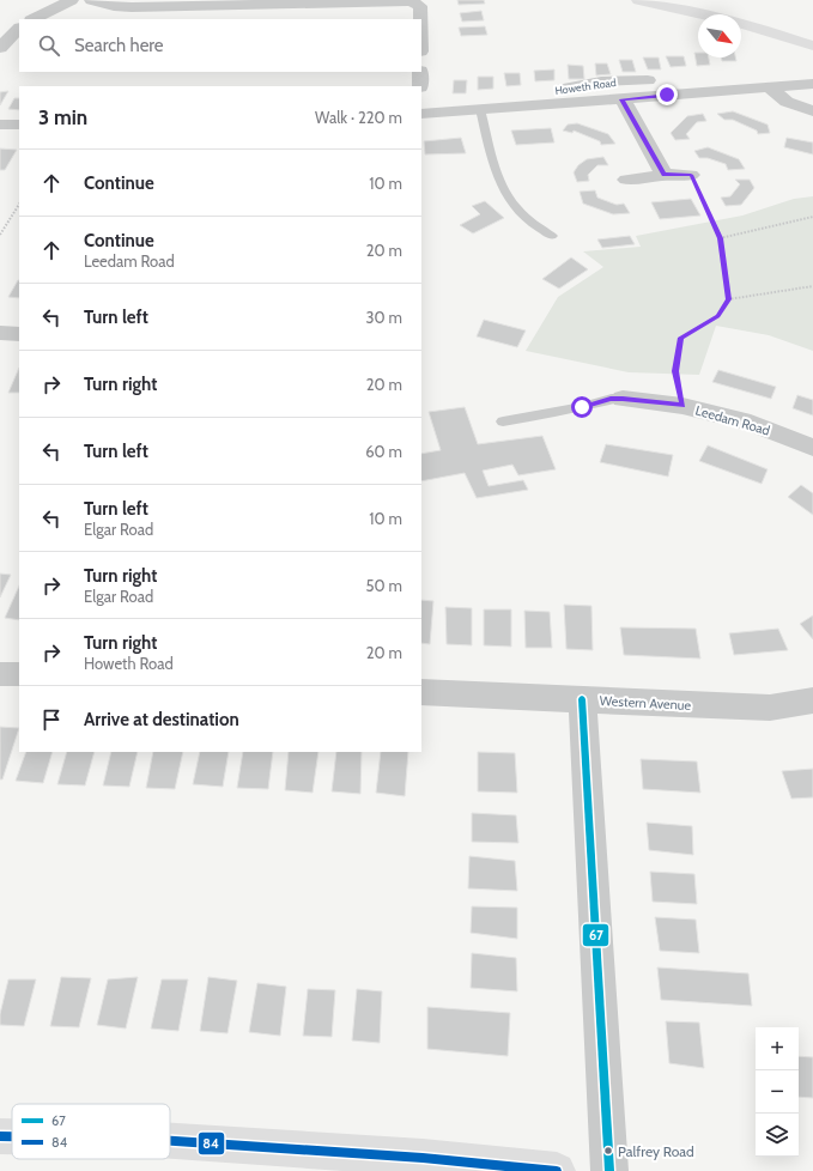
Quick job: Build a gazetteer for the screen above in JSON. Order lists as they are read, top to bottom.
{
  "streets": {
    "street": ["Howeth Road", "Leedam Road", "Western Avenue"]
  },
  "places": ["Palfrey Road"],
  "lines": ["transit line 67", "transit line 84"],
  "legend": ["67", "84"],
  "north": "bottom right",
  "page": {
    "search": "Search here",
    "heading": ["3 min", "Walk · 220 m"],
    "list": [
      ["Continue", "10 m"],
      ["Continue", "Leedam Road", "20 m"],
      ["Turn left", "30 m"],
      ["Turn right", "20 m"],
      ["Turn left", "60 m"],
      ["Turn left", "Elgar Road", "10 m"],
      ["Turn right", "Elgar Road", "50 m"],
      ["Turn right", "Howeth Road", "20 m"],
      "Arrive at destination"
    ],
    "map_buttons": ["+", "−"]
  }
}
